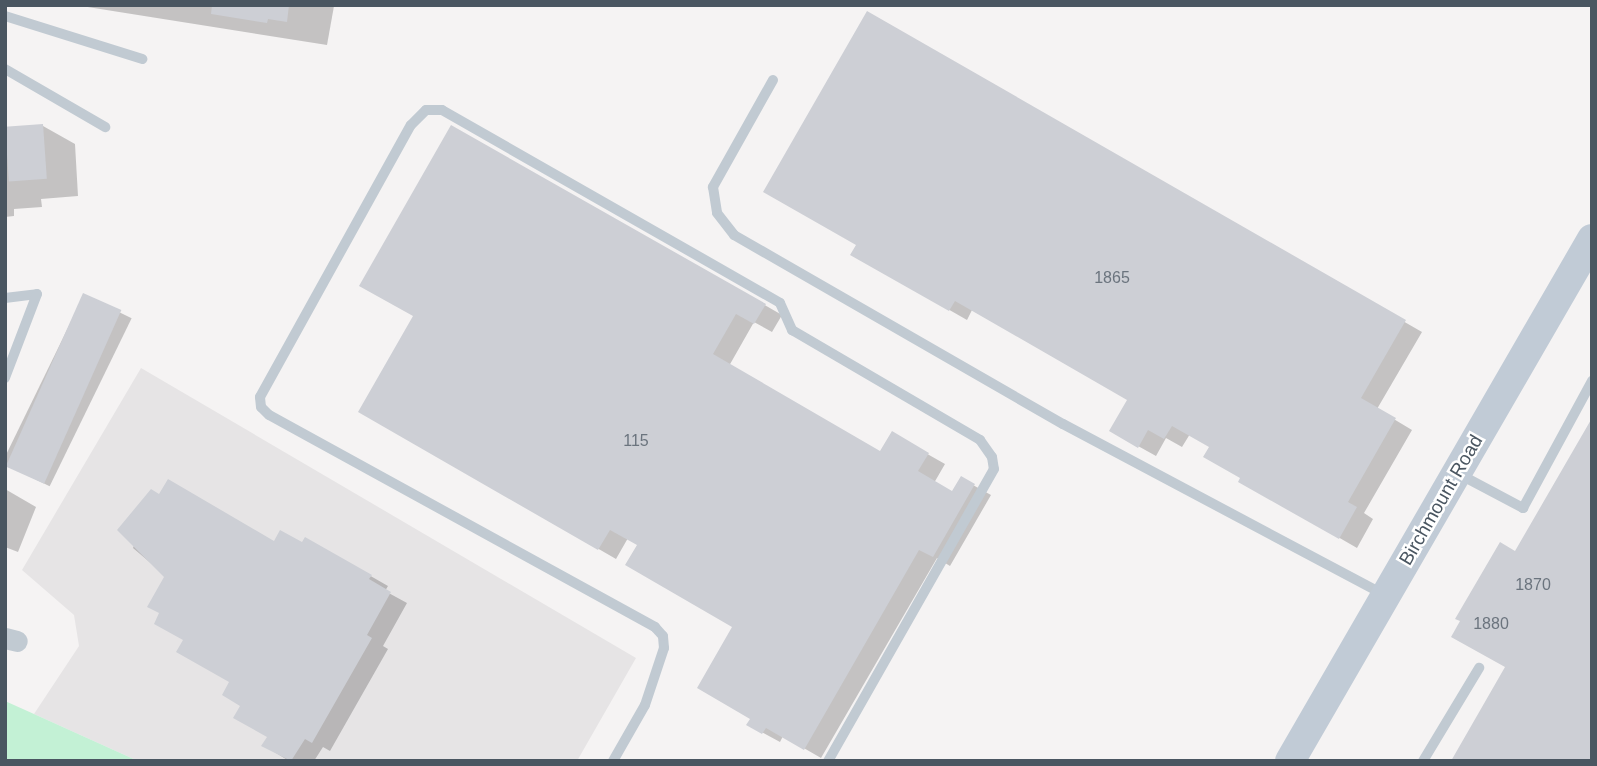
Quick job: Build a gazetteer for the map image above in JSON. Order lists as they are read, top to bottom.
{
  "streets": {
    "main road": ["Birchmount Road"]
  },
  "house_numbers": [
    "1865",
    "115",
    "1870",
    "1880"
  ]
}
